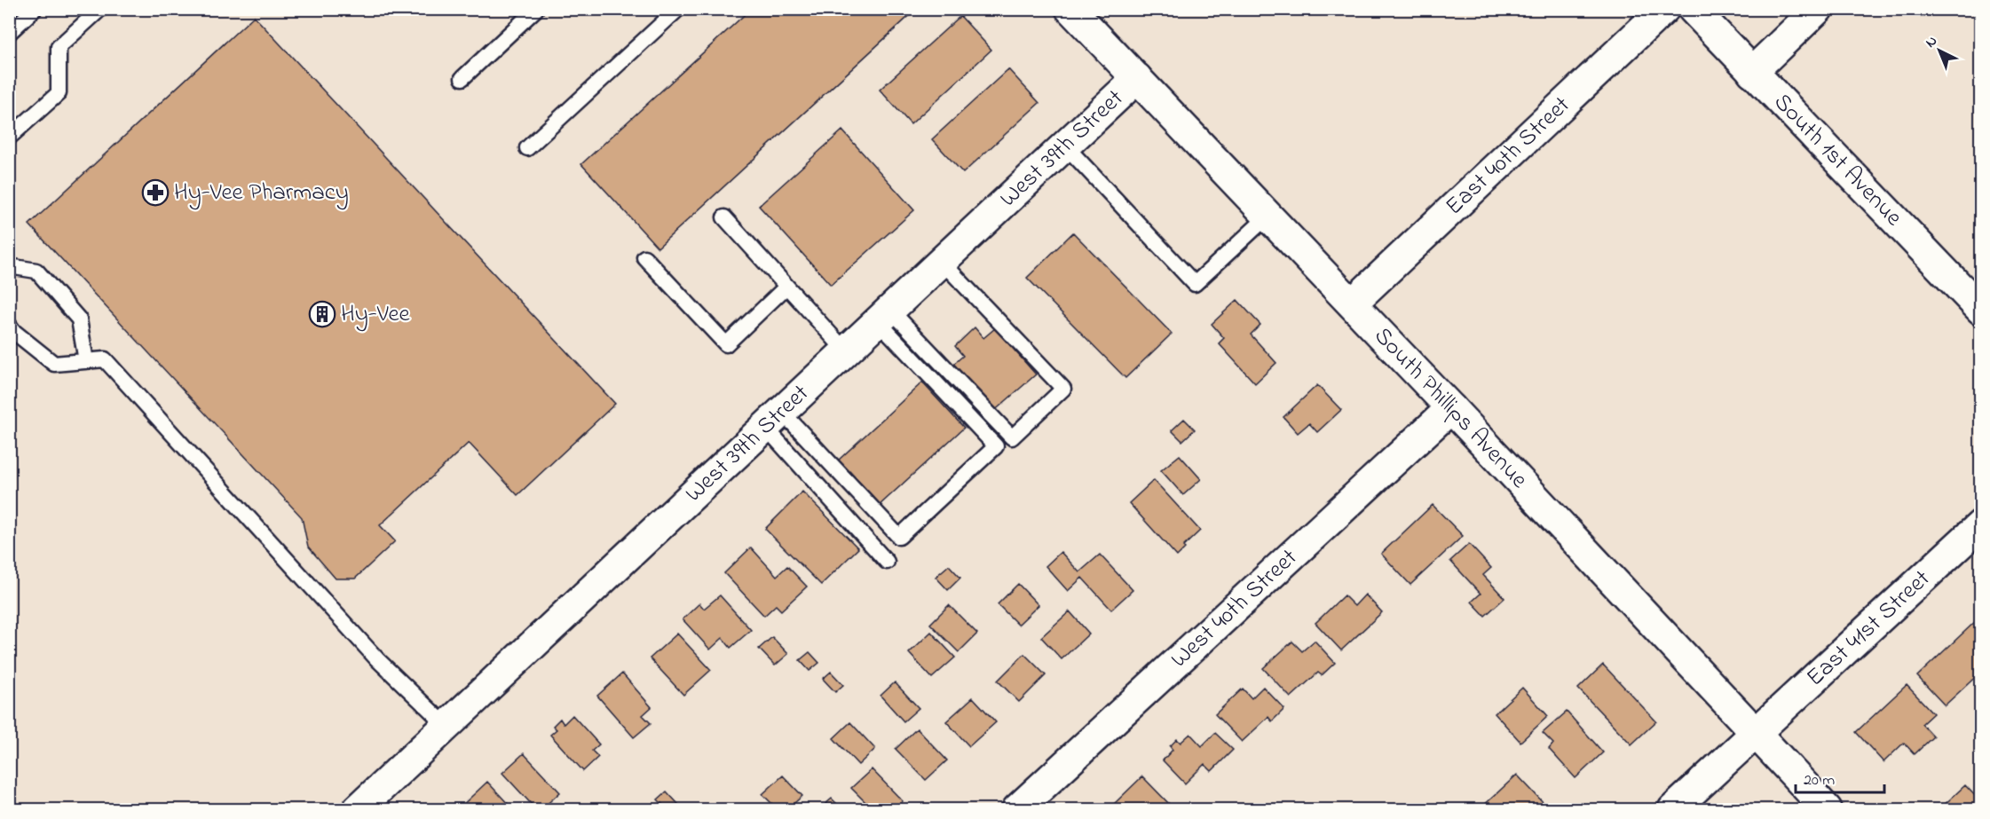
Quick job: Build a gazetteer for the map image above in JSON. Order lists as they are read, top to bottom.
{
  "streets": {
    "street": [
      "West 39th Street",
      "East 40th Street",
      "South 1st Avenue",
      "South Phillips Avenue",
      "West 40th Street",
      "East 41st Street"
    ]
  },
  "crossings": [
    ["West 39th Street", "South Phillips Avenue"],
    ["East 40th Street", "South Phillips Avenue"],
    ["South Phillips Avenue", "West 40th Street"],
    ["South Phillips Avenue", "East 41st Street"]
  ],
  "places": {
    "pharmacy": ["Hy-Vee Pharmacy"],
    "building": ["Hy-Vee"]
  },
  "scale_bar": "20 m",
  "north": "top left"
}
